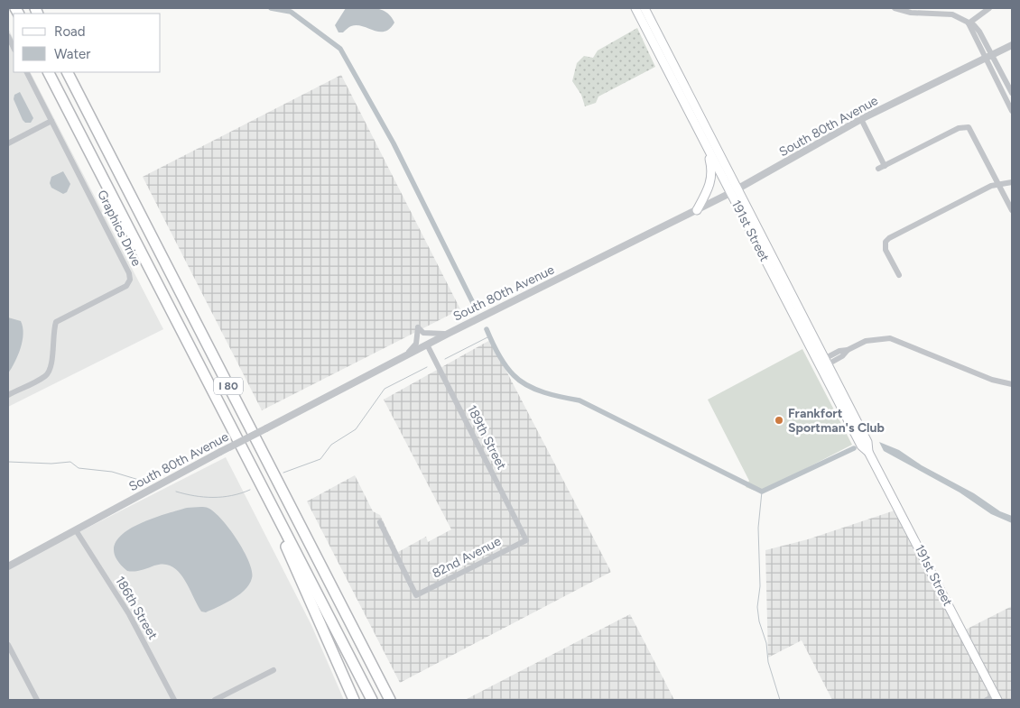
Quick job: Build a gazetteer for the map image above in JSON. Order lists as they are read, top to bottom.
{
  "streets": {
    "highway": ["I 80"],
    "main road": ["191st Street"],
    "street": [
      "South 80th Avenue",
      "Graphics Drive",
      "189th Street",
      "82nd Avenue",
      "186th Street"
    ]
  },
  "crossings": [
    ["South 80th Avenue", "191st Street"],
    ["South 80th Avenue", "189th Street"],
    ["South 80th Avenue", "186th Street"],
    ["189th Street", "82nd Avenue"]
  ],
  "places": ["Frankfort Sportman's Club"],
  "legend": ["Road", "Water"]
}
